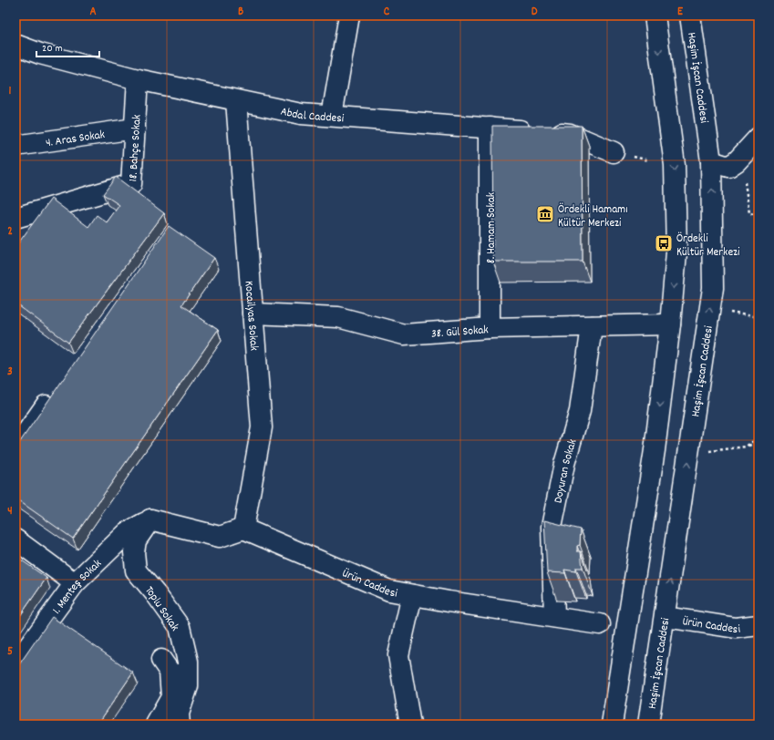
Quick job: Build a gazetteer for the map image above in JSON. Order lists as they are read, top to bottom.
{
  "streets": {
    "street": [
      "Haşim İşcan Caddesi",
      "Abdal Caddesi",
      "4. Aras Sokak",
      "18. Bahçe Sokak",
      "8. Hamam Sokak",
      "Kocailyas Sokak",
      "38. Gül Sokak",
      "Doyuran Sokak",
      "Ürün Caddesi",
      "1. Menteş Sokak",
      "Toplu Sokak"
    ]
  },
  "crossings": [
    ["Haşim İşcan Caddesi", "Ürün Caddesi"],
    ["Abdal Caddesi", "18. Bahçe Sokak"],
    ["Abdal Caddesi", "8. Hamam Sokak"],
    ["Abdal Caddesi", "Kocailyas Sokak"],
    ["4. Aras Sokak", "18. Bahçe Sokak"],
    ["8. Hamam Sokak", "38. Gül Sokak"],
    ["Kocailyas Sokak", "38. Gül Sokak"],
    ["Kocailyas Sokak", "Ürün Caddesi"],
    ["38. Gül Sokak", "Doyuran Sokak"],
    ["Doyuran Sokak", "Ürün Caddesi"],
    ["1. Menteş Sokak", "Toplu Sokak"]
  ],
  "places": {
    "museum": ["Ördekli Hamamı Kültür Merkezi"],
    "bus stop": ["Ördekli Kültür Merkezi"]
  },
  "scale_bar": "20 m",
  "grid": {
    "columns": [
      "A",
      "B",
      "C",
      "D",
      "E"
    ],
    "rows": [
      "1",
      "2",
      "3",
      "4",
      "5"
    ]
  }
}
